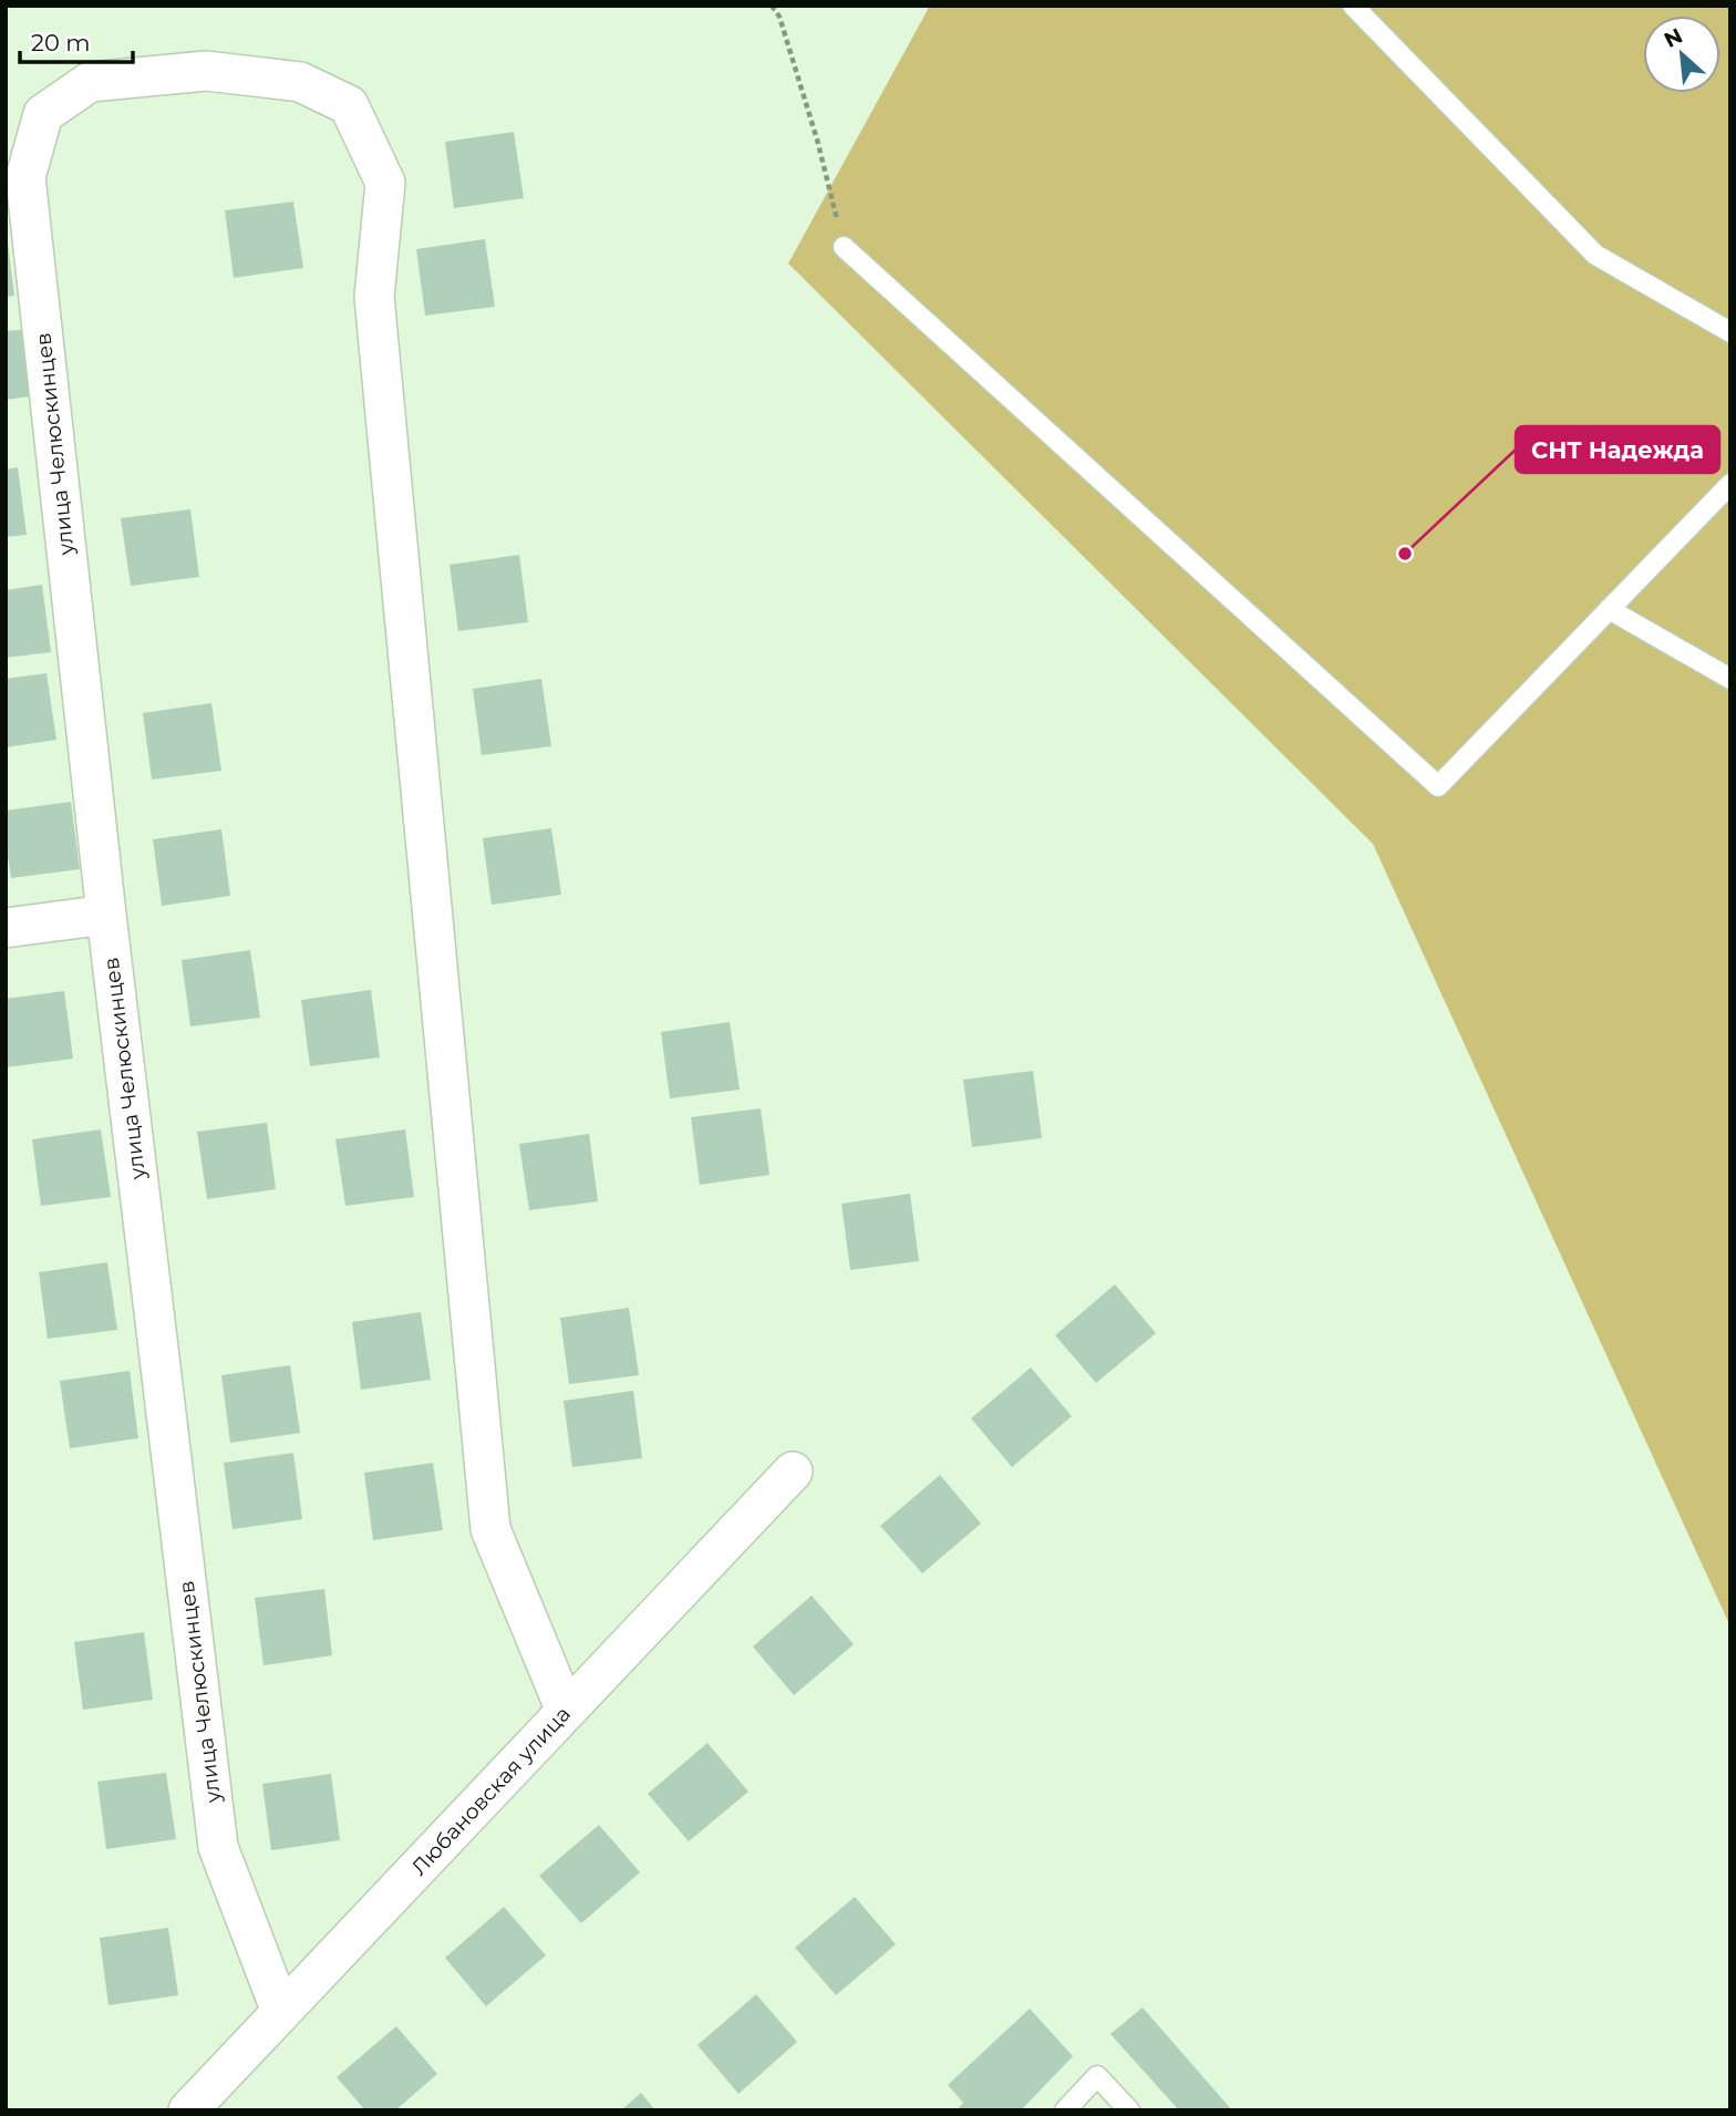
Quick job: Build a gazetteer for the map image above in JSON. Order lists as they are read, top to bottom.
{
  "streets": {
    "street": ["улица Челюскинцев", "Любановская улица"]
  },
  "crossings": [
    ["улица Челюскинцев", "Любановская улица"]
  ],
  "places": ["СНТ Надежда"],
  "scale_bar": "20 m",
  "north": "top left"
}
